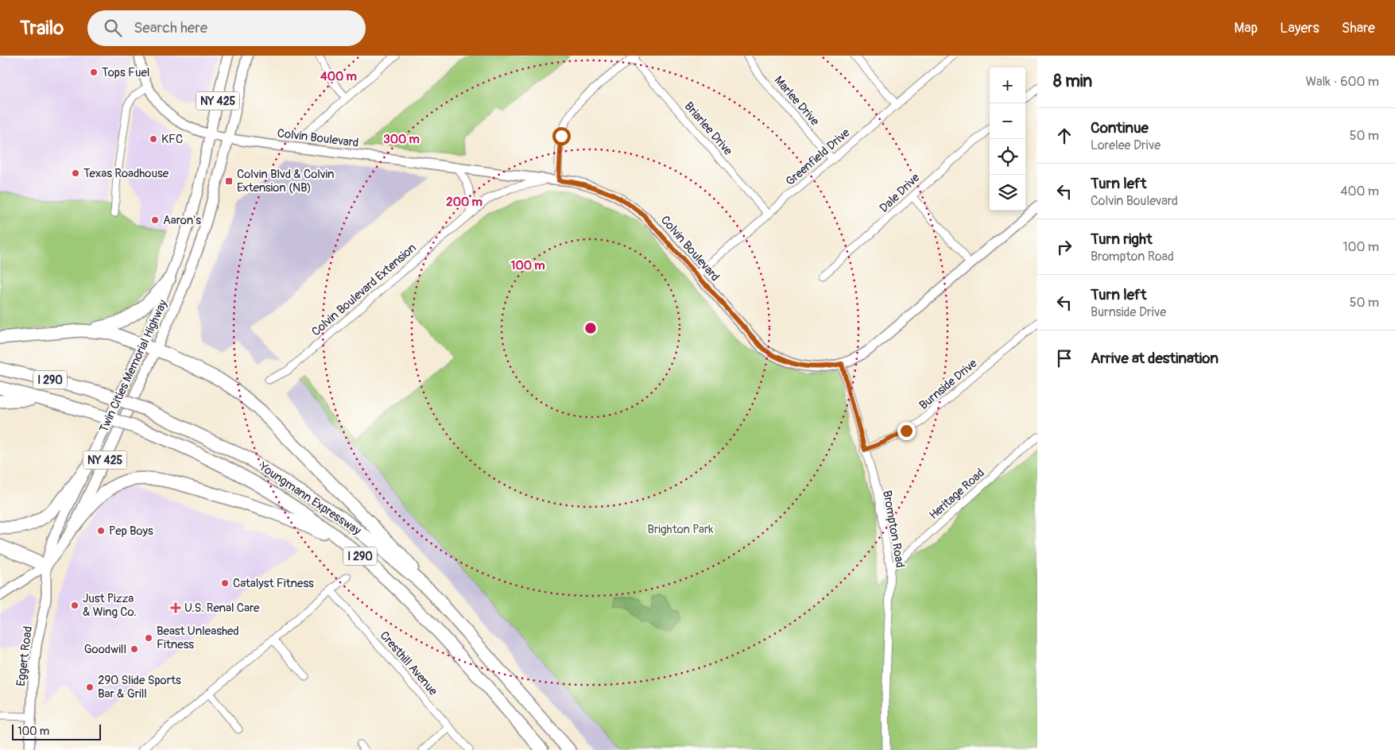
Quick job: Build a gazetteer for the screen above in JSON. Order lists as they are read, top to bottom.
{
  "streets": {
    "highway": ["I 290", "Youngmann Expressway"],
    "main road": ["NY 425", "Twin Cities Memorial Highway"],
    "street": [
      "Marlee Drive",
      "Briarlee Drive",
      "Colvin Boulevard",
      "Greenfield Drive",
      "Dale Drive",
      "Colvin Boulevard Extension",
      "Burnside Drive",
      "Heritage Road",
      "Brompton Road",
      "Eggert Road",
      "Cresthill Avenue"
    ]
  },
  "crossings": [
    ["Marlee Drive", "Greenfield Drive"],
    ["Briarlee Drive", "Greenfield Drive"],
    ["Colvin Boulevard", "Greenfield Drive"],
    ["Colvin Boulevard", "Colvin Boulevard Extension"],
    ["Colvin Boulevard", "Twin Cities Memorial Highway"],
    ["Colvin Boulevard", "Brompton Road"],
    ["Twin Cities Memorial Highway", "Eggert Road"],
    ["Burnside Drive", "Brompton Road"],
    ["Heritage Road", "Brompton Road"]
  ],
  "parks": ["Brighton Park"],
  "places": {
    "other": [
      "Tops Fuel",
      "KFC",
      "Texas Roadhouse",
      "Aaron's",
      "Pep Boys",
      "Catalyst Fitness",
      "Just Pizza & Wing Co.",
      "Beast Unleashed Fitness",
      "Goodwill",
      "290 Slide Sports Bar & Grill"
    ],
    "transit": ["Colvin Blvd & Colvin Extension (NB)"],
    "health": ["U.S. Renal Care"]
  },
  "scale_bar": "100 m",
  "page": {
    "header": "Trailo",
    "search": "Search here",
    "nav": ["Map", "Layers", "Share"],
    "heading": ["8 min", "Walk · 600 m"],
    "map_buttons": ["+", "−"],
    "list": [
      ["Continue", "Lorelee Drive", "50 m"],
      ["Turn left", "Colvin Boulevard", "400 m"],
      ["Turn right", "Brompton Road", "100 m"],
      ["Turn left", "Burnside Drive", "50 m"],
      "Arrive at destination"
    ],
    "scale": "100 m"
  },
  "rings": [
    "400 m",
    "300 m",
    "200 m",
    "100 m"
  ]
}
